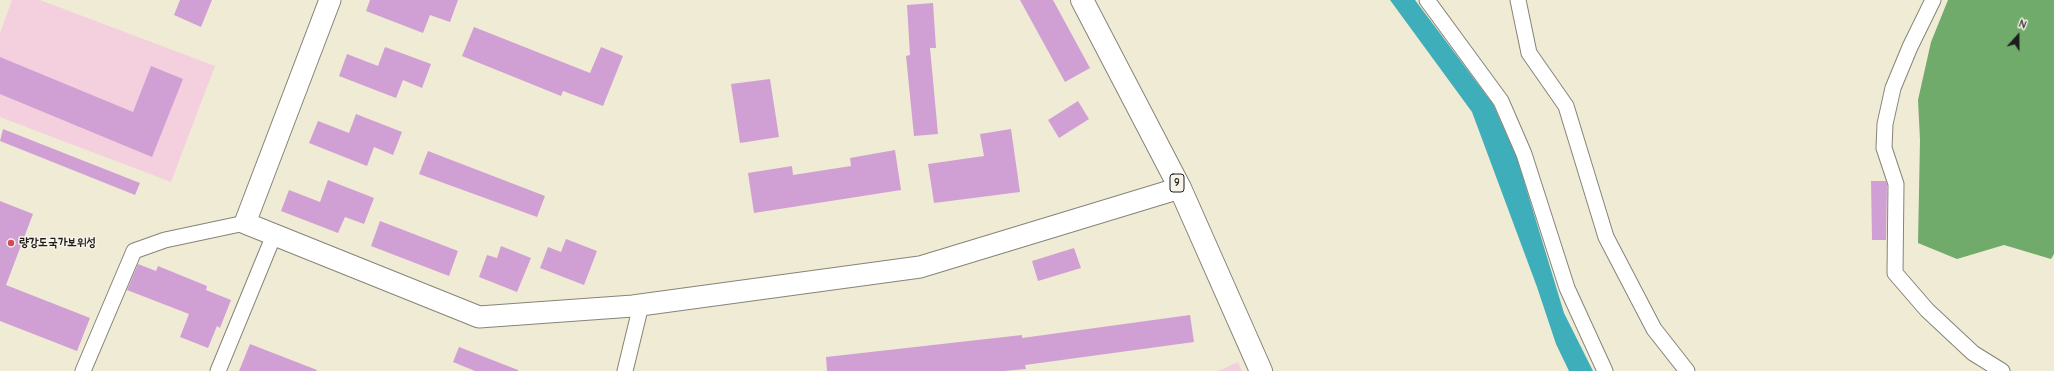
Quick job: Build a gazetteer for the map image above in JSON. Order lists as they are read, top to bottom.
{
  "streets": {
    "main road": ["9"]
  },
  "places": ["량강도국가보위성"],
  "north": "top"
}
